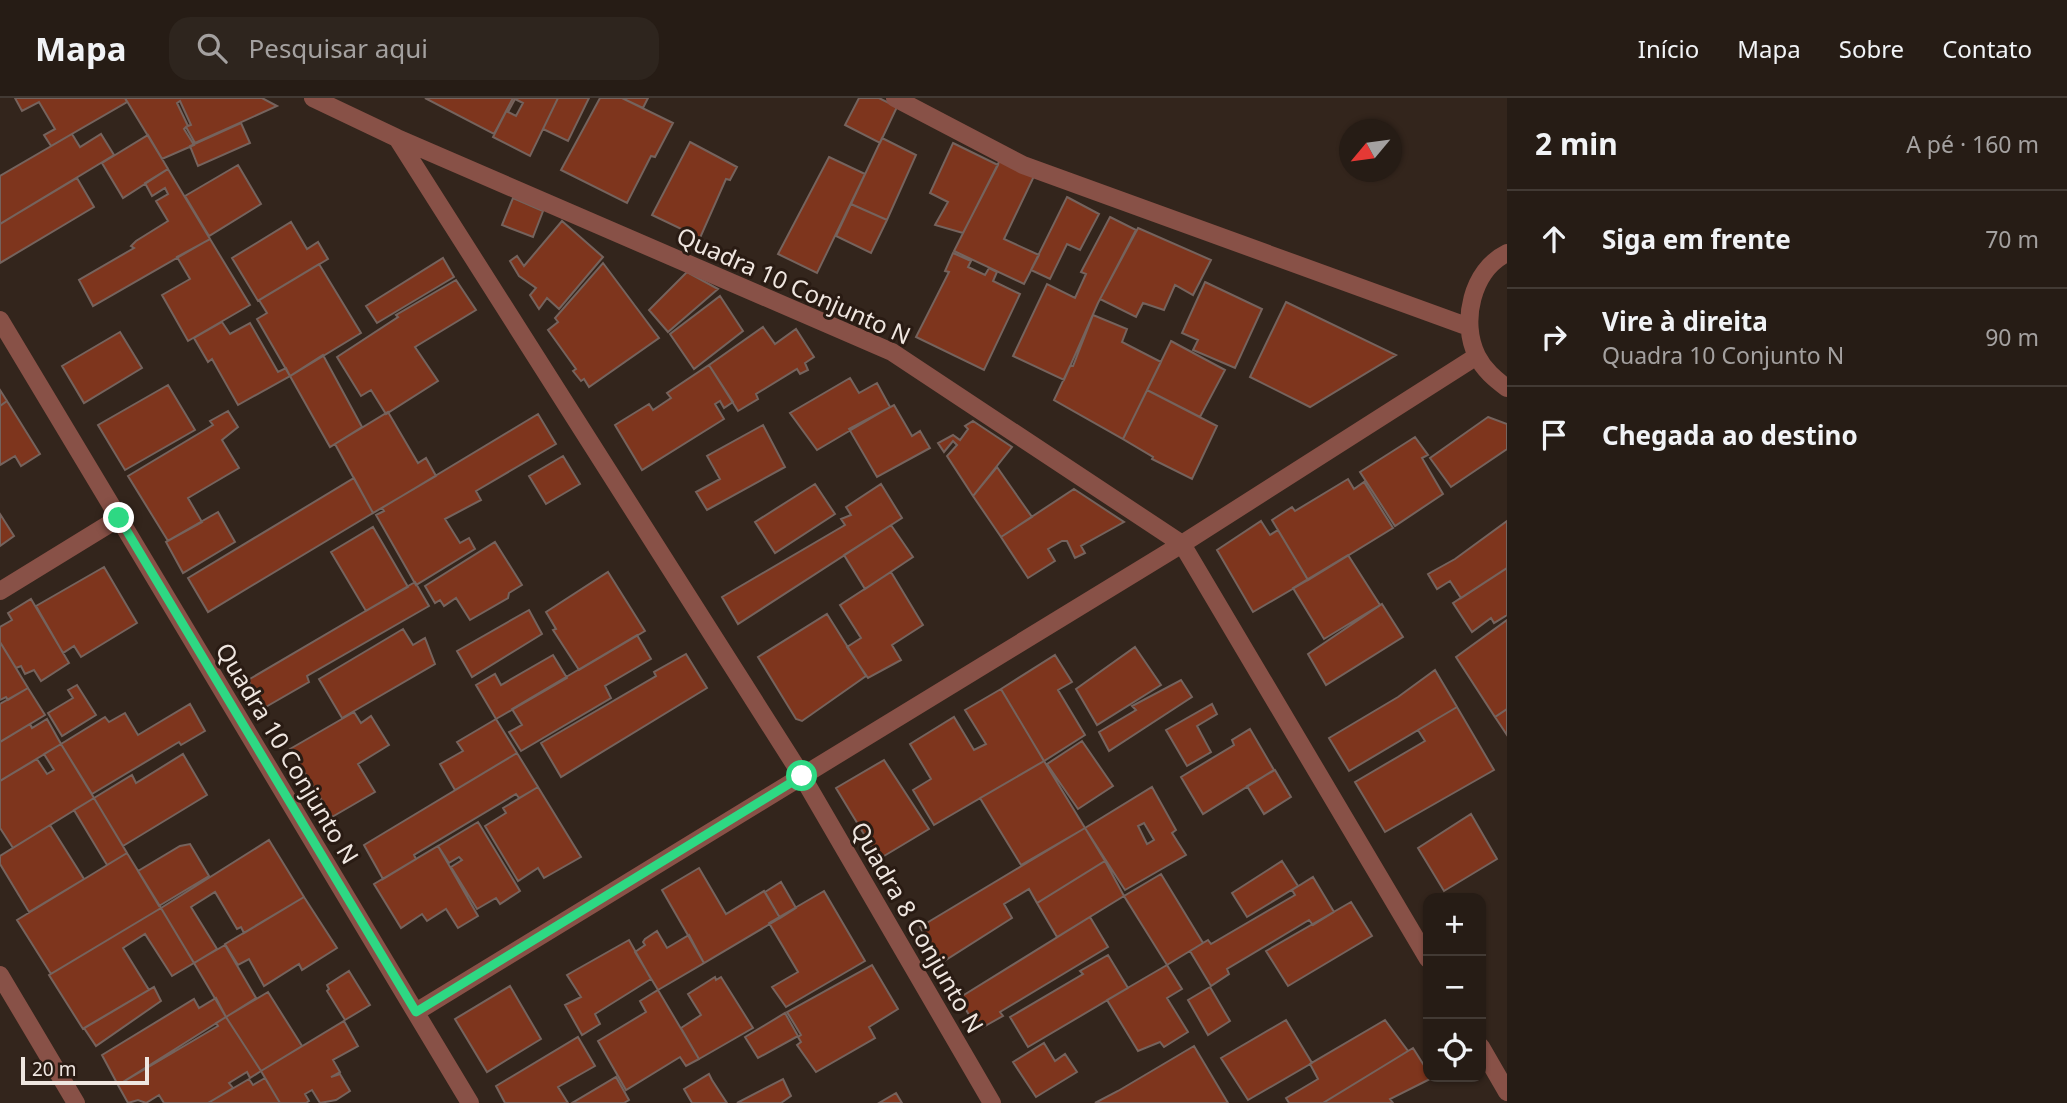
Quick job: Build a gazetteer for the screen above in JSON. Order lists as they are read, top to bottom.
{
  "streets": {
    "street": ["Quadra 10 Conjunto N", "Quadra 8 Conjunto N"]
  },
  "scale_bar": "20 m",
  "north": "bottom left",
  "page": {
    "header": "Mapa",
    "search": "Pesquisar aqui",
    "nav": [
      "Início",
      "Mapa",
      "Sobre",
      "Contato"
    ],
    "heading": ["2 min", "A pé · 160 m"],
    "list": [
      ["Siga em frente", "70 m"],
      ["Vire à direita", "Quadra 10 Conjunto N", "90 m"],
      "Chegada ao destino"
    ],
    "map_buttons": ["+", "−"],
    "scale": "20 m"
  }
}
